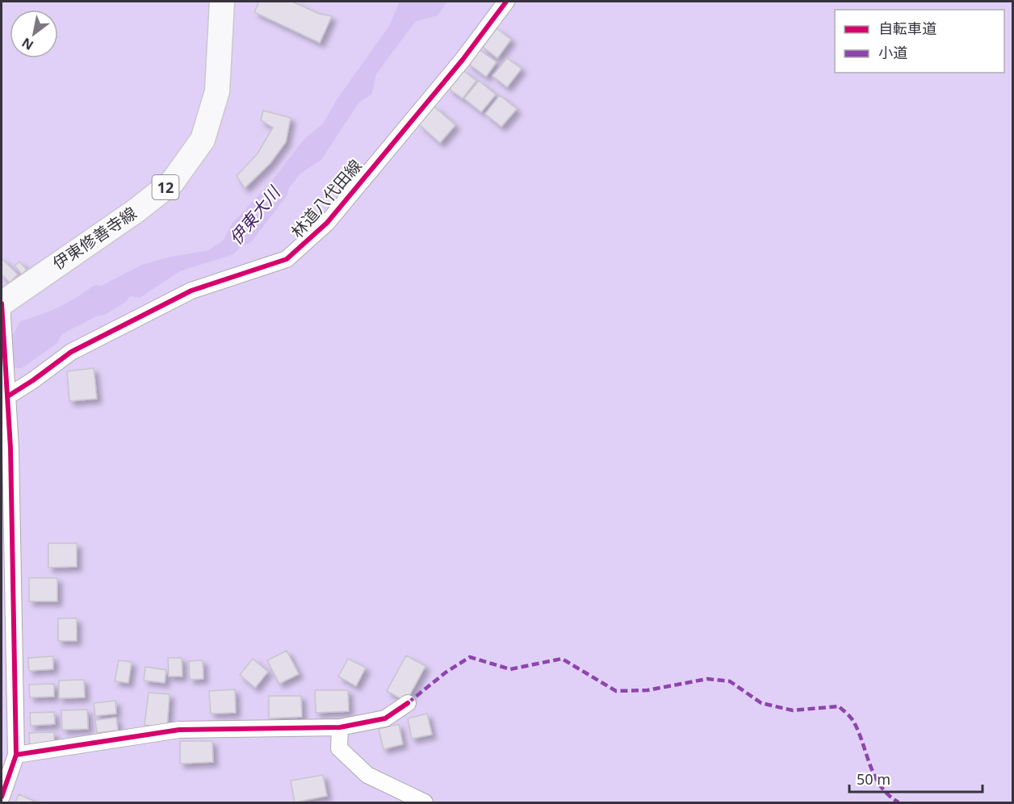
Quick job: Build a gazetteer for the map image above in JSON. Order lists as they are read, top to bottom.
{
  "streets": {
    "main road": ["12", "伊東修善寺線"],
    "street": ["林道八代田線"]
  },
  "water": ["伊東大川"],
  "legend": ["自転車道", "小道"],
  "scale_bar": "50 m",
  "north": "bottom left"
}
